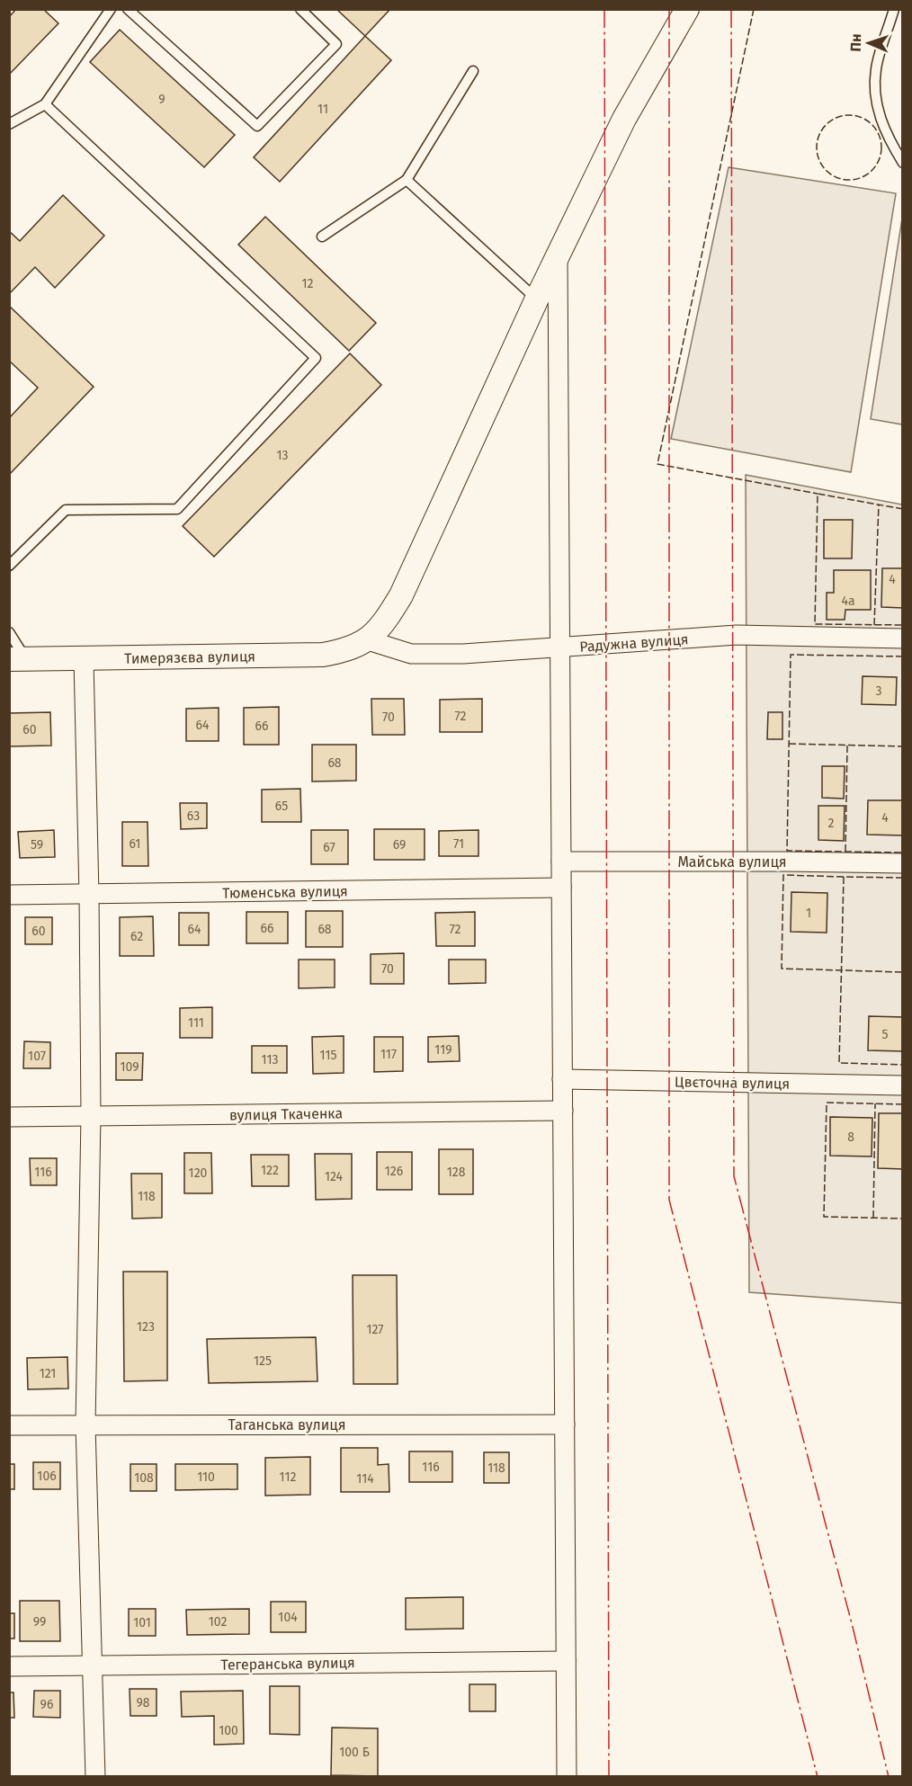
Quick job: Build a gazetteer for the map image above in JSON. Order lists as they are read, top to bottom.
{
  "streets": {
    "street": [
      "Радужна вулиця",
      "Тимерязєва вулиця",
      "Майська вулиця",
      "Тюменська вулиця",
      "Цвєточна вулиця",
      "вулиця Ткаченка",
      "Таганська вулиця",
      "Тегеранська вулиця"
    ]
  },
  "crossings": [
    ["Радужна вулиця", "Тимерязєва вулиця"]
  ],
  "house_numbers": [
    "9",
    "11",
    "12",
    "13",
    "4",
    "4а",
    "3",
    "72",
    "70",
    "64",
    "66",
    "60",
    "68",
    "65",
    "63",
    "4",
    "2",
    "61",
    "71",
    "59",
    "69",
    "67",
    "1",
    "66",
    "64",
    "68",
    "72",
    "60",
    "62",
    "70",
    "111",
    "5",
    "119",
    "117",
    "115",
    "107",
    "113",
    "109",
    "8",
    "122",
    "126",
    "116",
    "128",
    "120",
    "124",
    "118",
    "123",
    "127",
    "125",
    "121",
    "116",
    "118",
    "106",
    "110",
    "112",
    "108",
    "114",
    "104",
    "99",
    "102",
    "101",
    "98",
    "96",
    "100",
    "100 Б"
  ],
  "north": "left"
}
